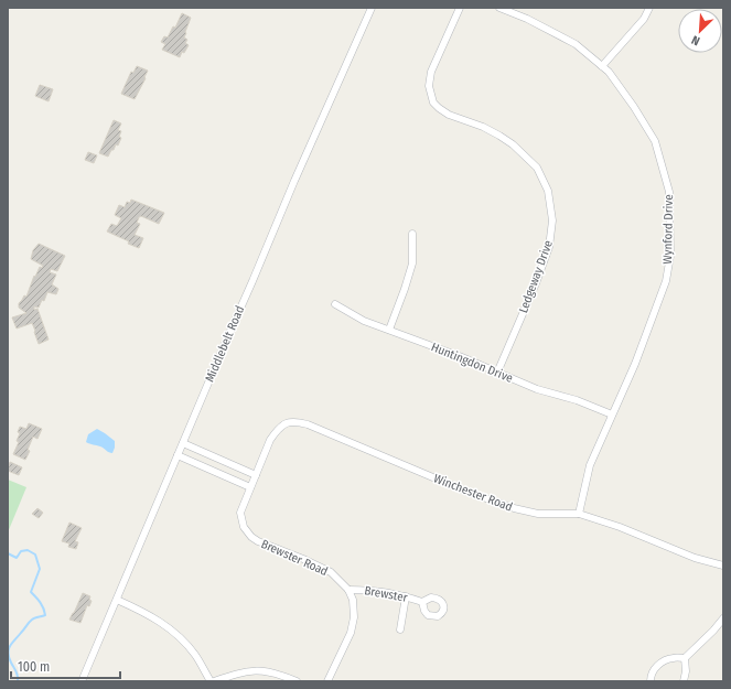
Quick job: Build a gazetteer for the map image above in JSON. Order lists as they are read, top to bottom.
{
  "streets": {
    "street": [
      "Wynford Drive",
      "Ledgeway Drive",
      "Middlebelt Road",
      "Huntingdon Drive",
      "Winchester Road",
      "Brewster Road",
      "Brewster"
    ]
  },
  "crossings": [
    ["Wynford Drive", "Huntingdon Drive"],
    ["Wynford Drive", "Winchester Road"],
    ["Ledgeway Drive", "Huntingdon Drive"],
    ["Winchester Road", "Brewster Road"],
    ["Brewster Road", "Brewster"]
  ],
  "scale_bar": "100 m",
  "north": "bottom left"
}
